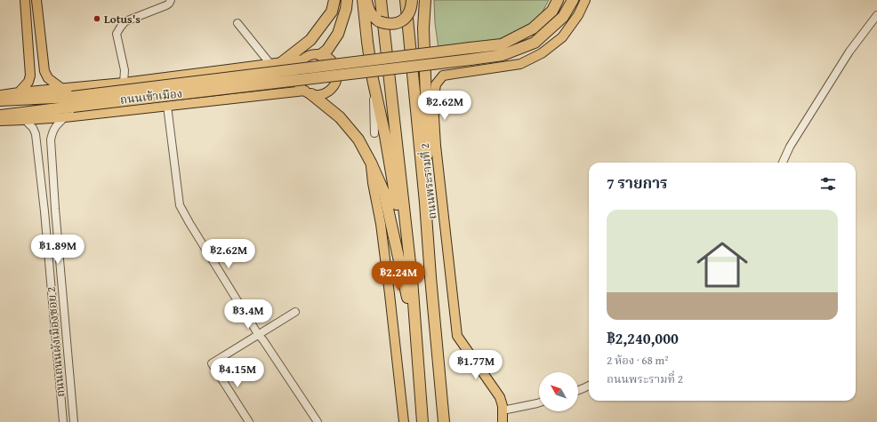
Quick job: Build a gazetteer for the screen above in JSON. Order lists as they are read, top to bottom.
{
  "streets": {
    "highway": ["ถนนพระรามที่ 2"],
    "main road": ["ถนนเข้าเมือง"],
    "street": ["ถนนถนนผังเมืองซอย 2"]
  },
  "crossings": [
    ["ถนนเข้าเมือง", "ถนนถนนผังเมืองซอย 2"]
  ],
  "places": ["Lotus's"],
  "north": "top left",
  "page": {
    "price": [
      "฿2.62M",
      "฿1.89M",
      "฿2.62M",
      "฿2.24M",
      "฿3.4M",
      "฿1.77M",
      "฿4.15M"
    ],
    "heading": "7 รายการ",
    "list": [
      {
        "name": "฿2,240,000",
        "note": "2 ห้อง · 68 m² · ถนนพระรามที่ 2"
      }
    ]
  }
}
